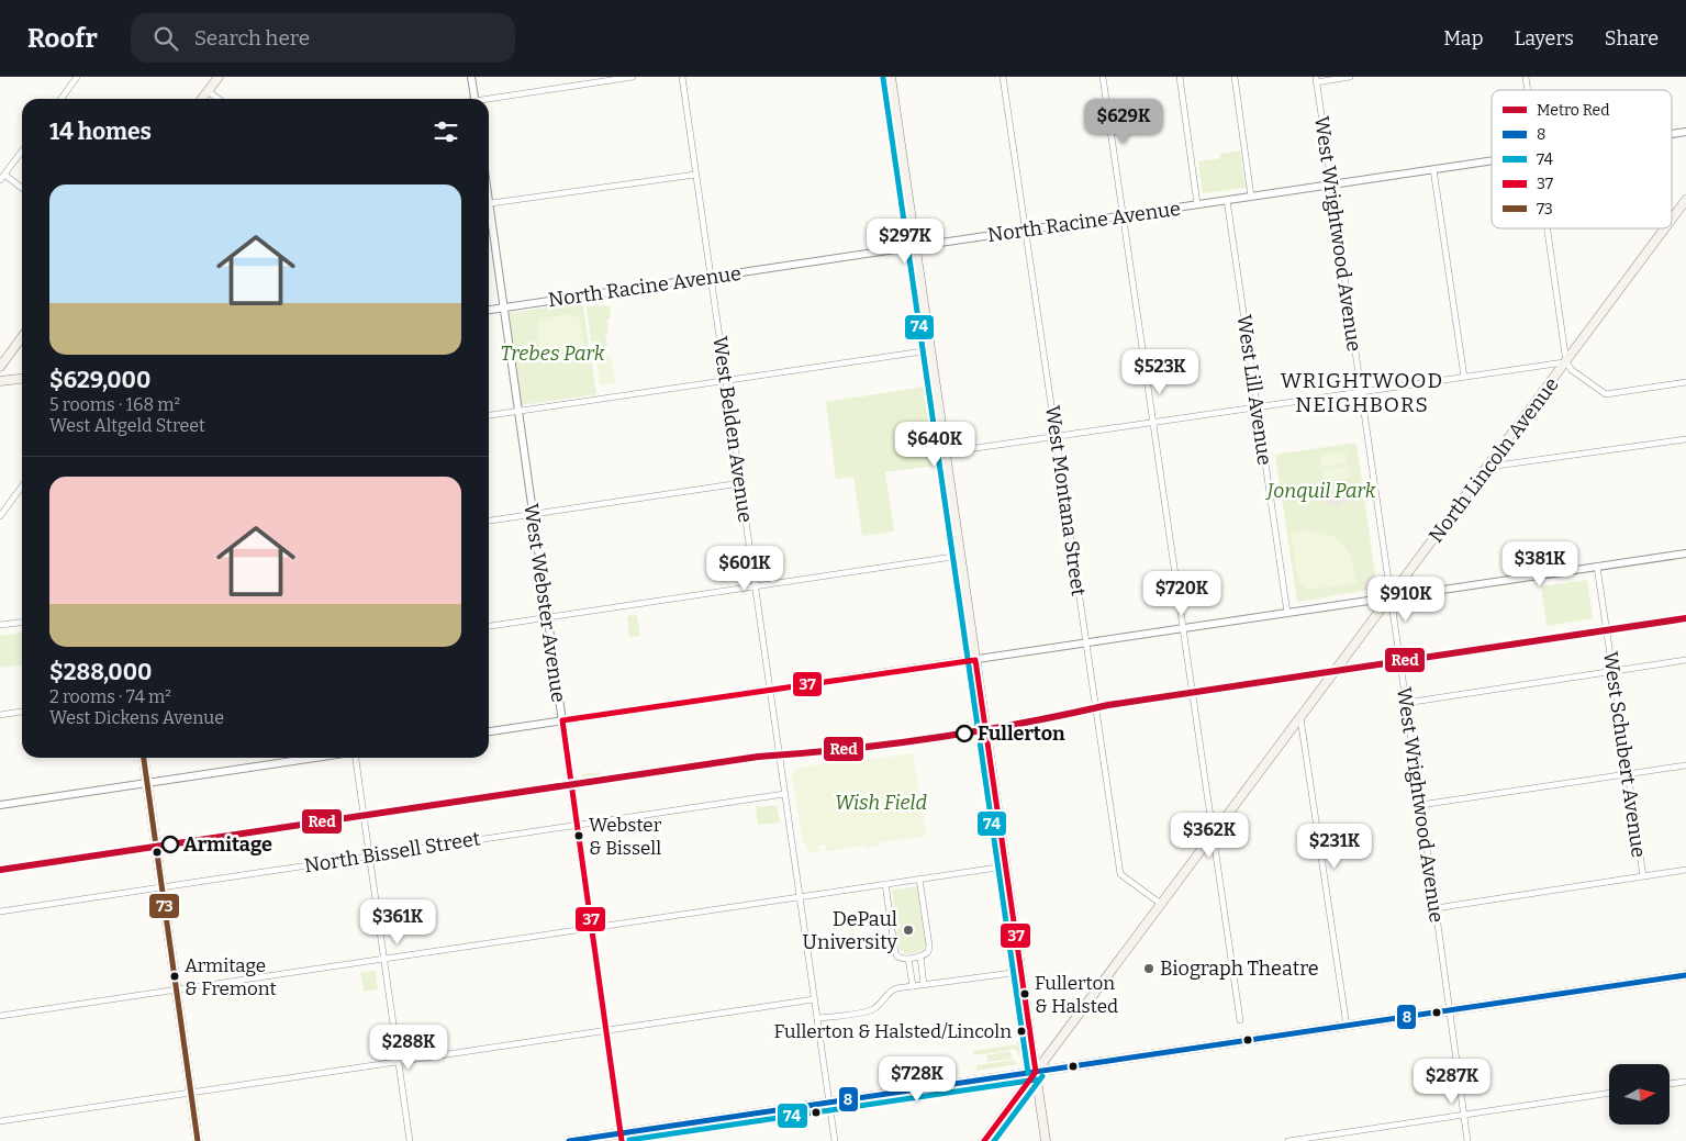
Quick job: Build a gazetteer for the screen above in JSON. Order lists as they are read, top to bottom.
{
  "streets": {
    "main road": ["North Lincoln Avenue"],
    "street": [
      "North Racine Avenue",
      "West Wrightwood Avenue",
      "West Lill Avenue",
      "West Belden Avenue",
      "West Montana Street",
      "West Webster Avenue",
      "West Schubert Avenue",
      "North Bissell Street"
    ]
  },
  "crossings": [
    ["North Racine Avenue", "West Wrightwood Avenue"],
    ["North Racine Avenue", "West Lill Avenue"],
    ["North Racine Avenue", "West Belden Avenue"],
    ["North Racine Avenue", "West Montana Street"],
    ["North Racine Avenue", "West Webster Avenue"],
    ["West Wrightwood Avenue", "North Lincoln Avenue"],
    ["West Belden Avenue", "North Bissell Street"],
    ["North Lincoln Avenue", "West Montana Street"],
    ["West Webster Avenue", "North Bissell Street"]
  ],
  "districts": ["WRIGHTWOOD NEIGHBORS"],
  "parks": ["Trebes Park", "Jonquil Park", "Wish Field"],
  "places": [
    "Fullerton",
    "Webster & Bissell",
    "Armitage",
    "DePaul University",
    "Biograph Theatre",
    "Armitage & Fremont",
    "Fullerton & Halsted",
    "Fullerton & Halsted/Lincoln"
  ],
  "lines": [
    "transit line 74",
    "metro line Red",
    "transit line 37",
    "transit line 73",
    "transit line 8"
  ],
  "legend": [
    "Metro Red",
    "8",
    "74",
    "37",
    "73"
  ],
  "north": "right",
  "page": {
    "header": "Roofr",
    "search": "Search here",
    "nav": ["Map", "Layers", "Share"],
    "price": [
      "$629K",
      "$297K",
      "$523K",
      "$640K",
      "$381K",
      "$601K",
      "$720K",
      "$910K",
      "$362K",
      "$231K",
      "$361K",
      "$288K",
      "$728K",
      "$287K"
    ],
    "heading": "14 homes",
    "list": [
      {
        "name": "$629,000",
        "note": "5 rooms · 168 m² · West Altgeld Street"
      },
      {
        "name": "$288,000",
        "note": "2 rooms · 74 m² · West Dickens Avenue"
      }
    ]
  }
}
